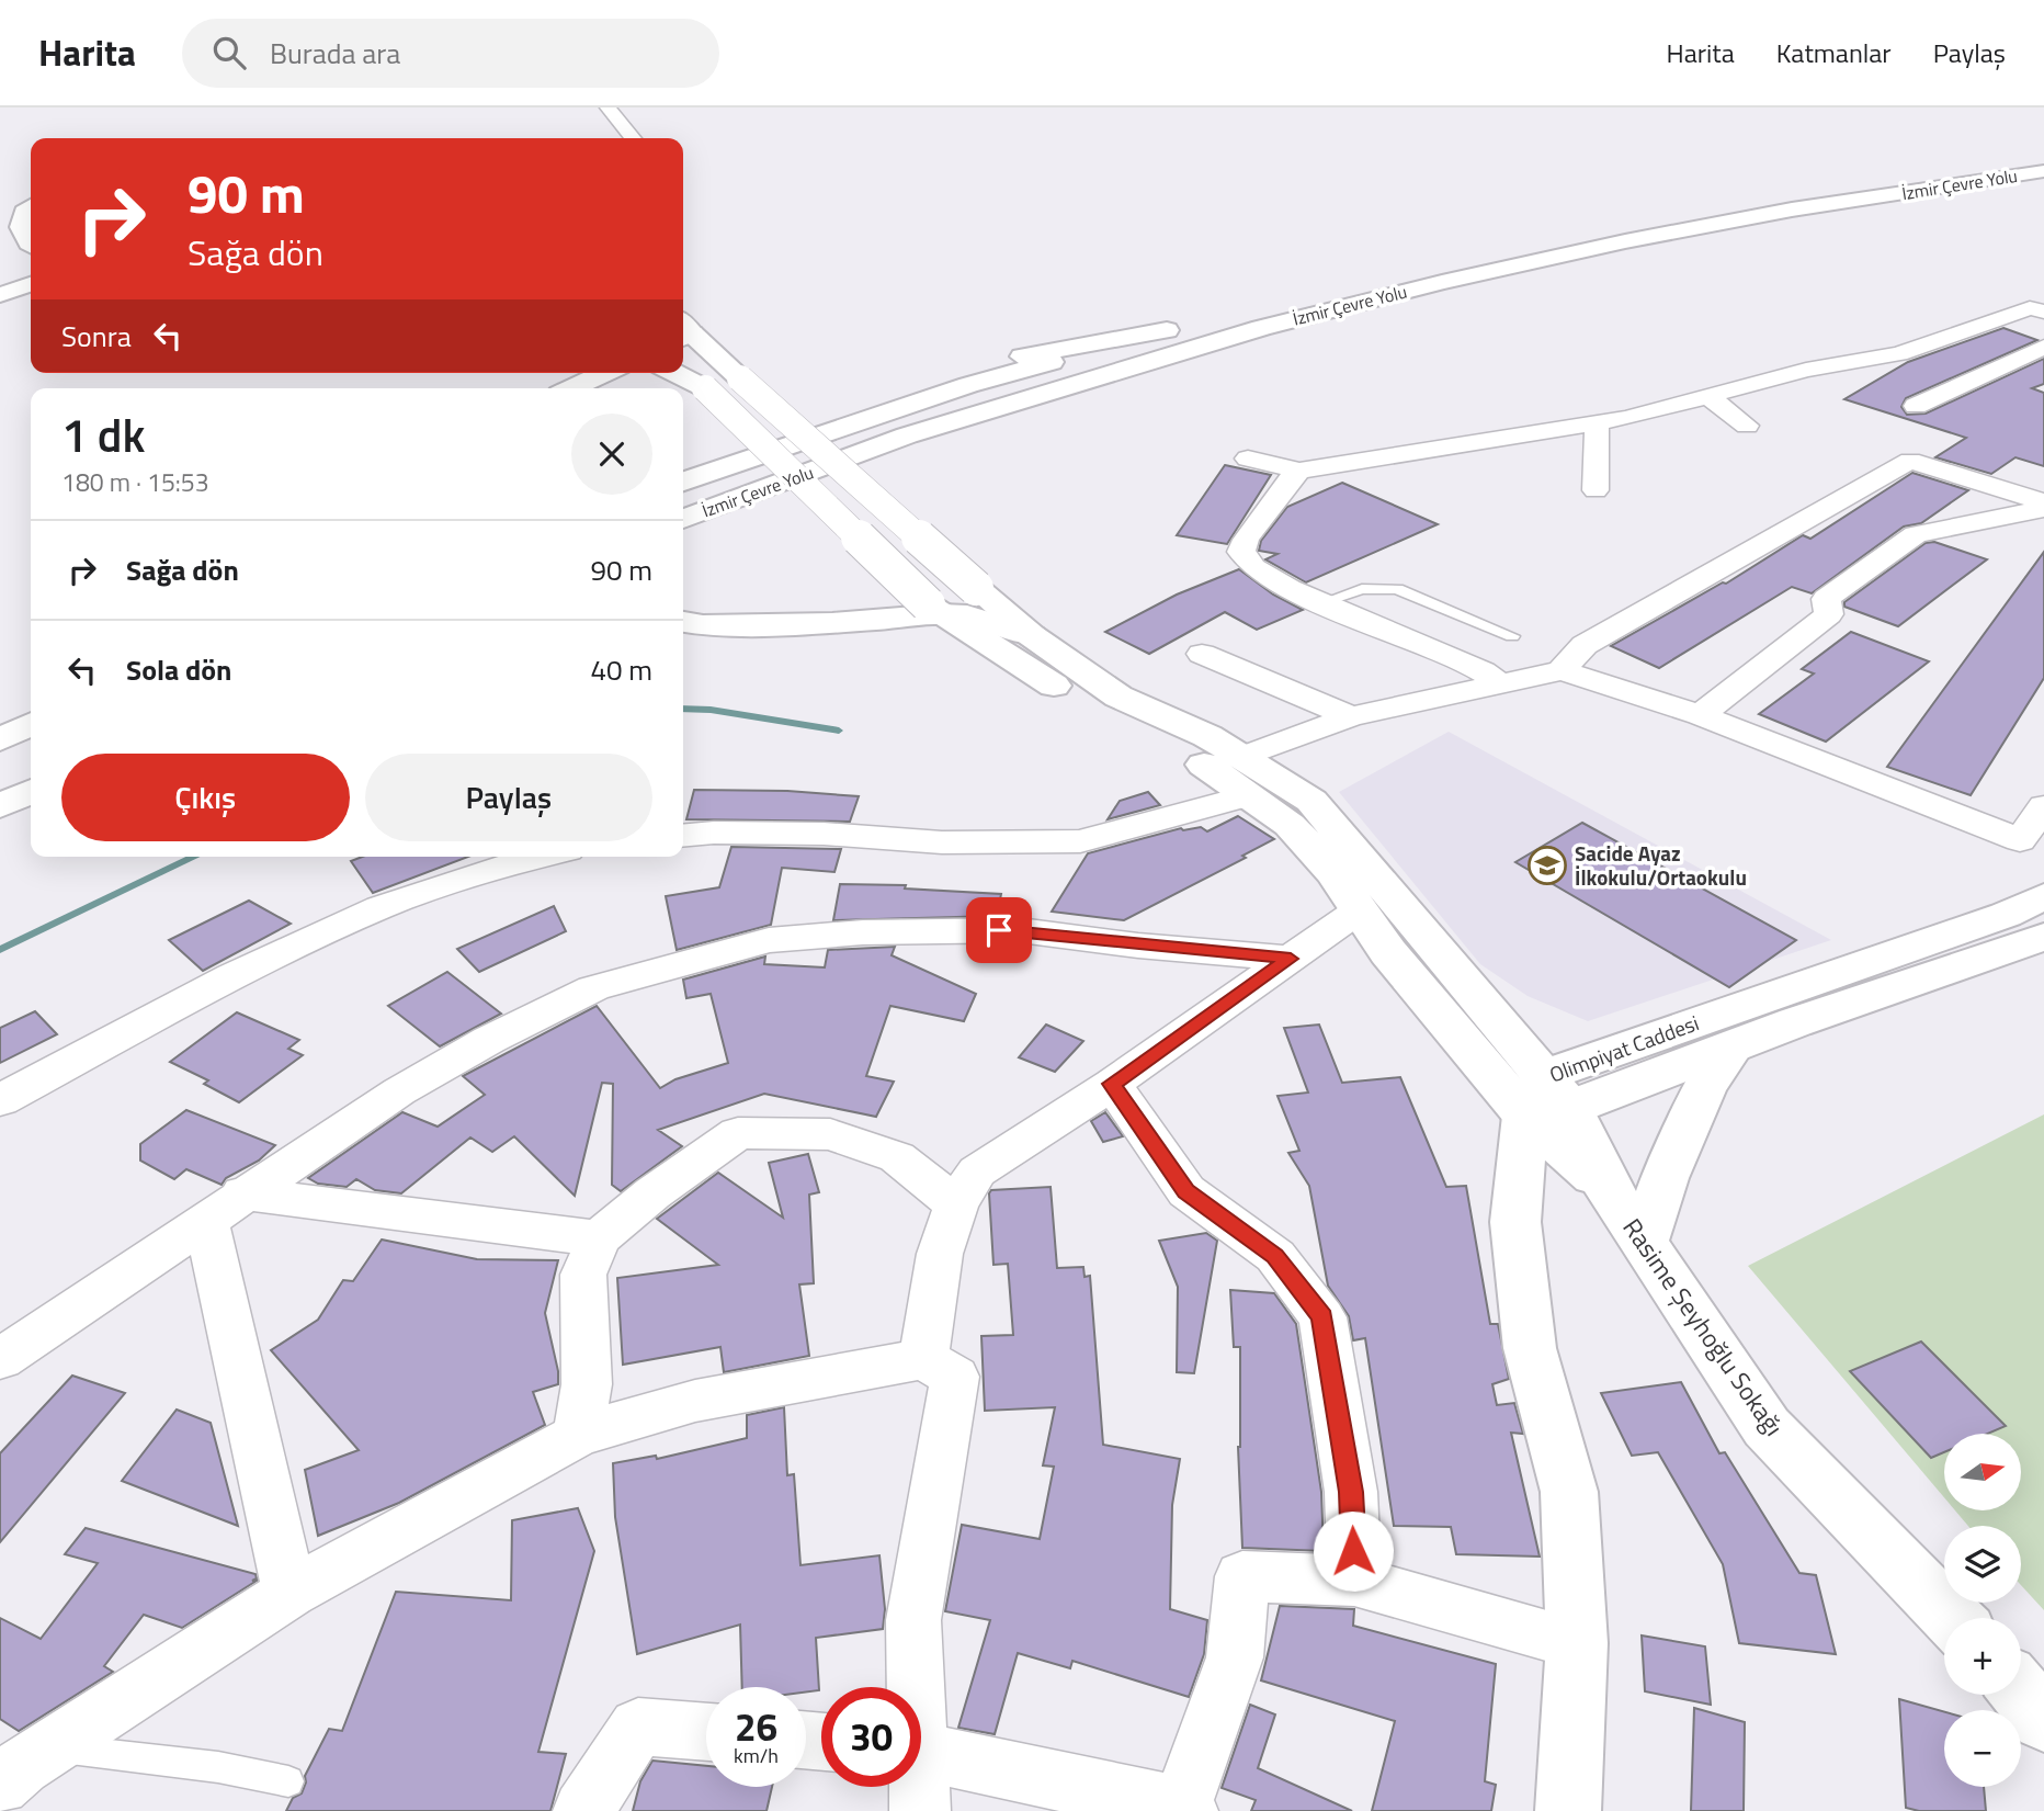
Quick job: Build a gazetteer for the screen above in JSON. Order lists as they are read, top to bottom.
{
  "streets": {
    "main road": ["İzmir Çevre Yolu", "Olimpiyat Caddesi", "Rasime Şeyhoğlu Sokağı"]
  },
  "crossings": [
    ["Olimpiyat Caddesi", "Rasime Şeyhoğlu Sokağı"]
  ],
  "places": {
    "school or university": ["Sacide Ayaz İlkokulu/Ortaokulu"]
  },
  "north": "right",
  "page": {
    "header": "Harita",
    "search": "Burada ara",
    "nav": ["Harita", "Katmanlar", "Paylaş"],
    "turn": ["90 m", "Sağa dön"],
    "then": "Sonra",
    "heading": ["1 dk", "180 m · 15:53"],
    "list": [
      {
        "name": "Sağa dön",
        "value": "90 m"
      },
      {
        "name": "Sola dön",
        "value": "40 m"
      }
    ],
    "buttons": ["Çıkış", "Paylaş"],
    "map_buttons": ["+", "−"],
    "speed": "26 km/h",
    "limit": "30"
  }
}
